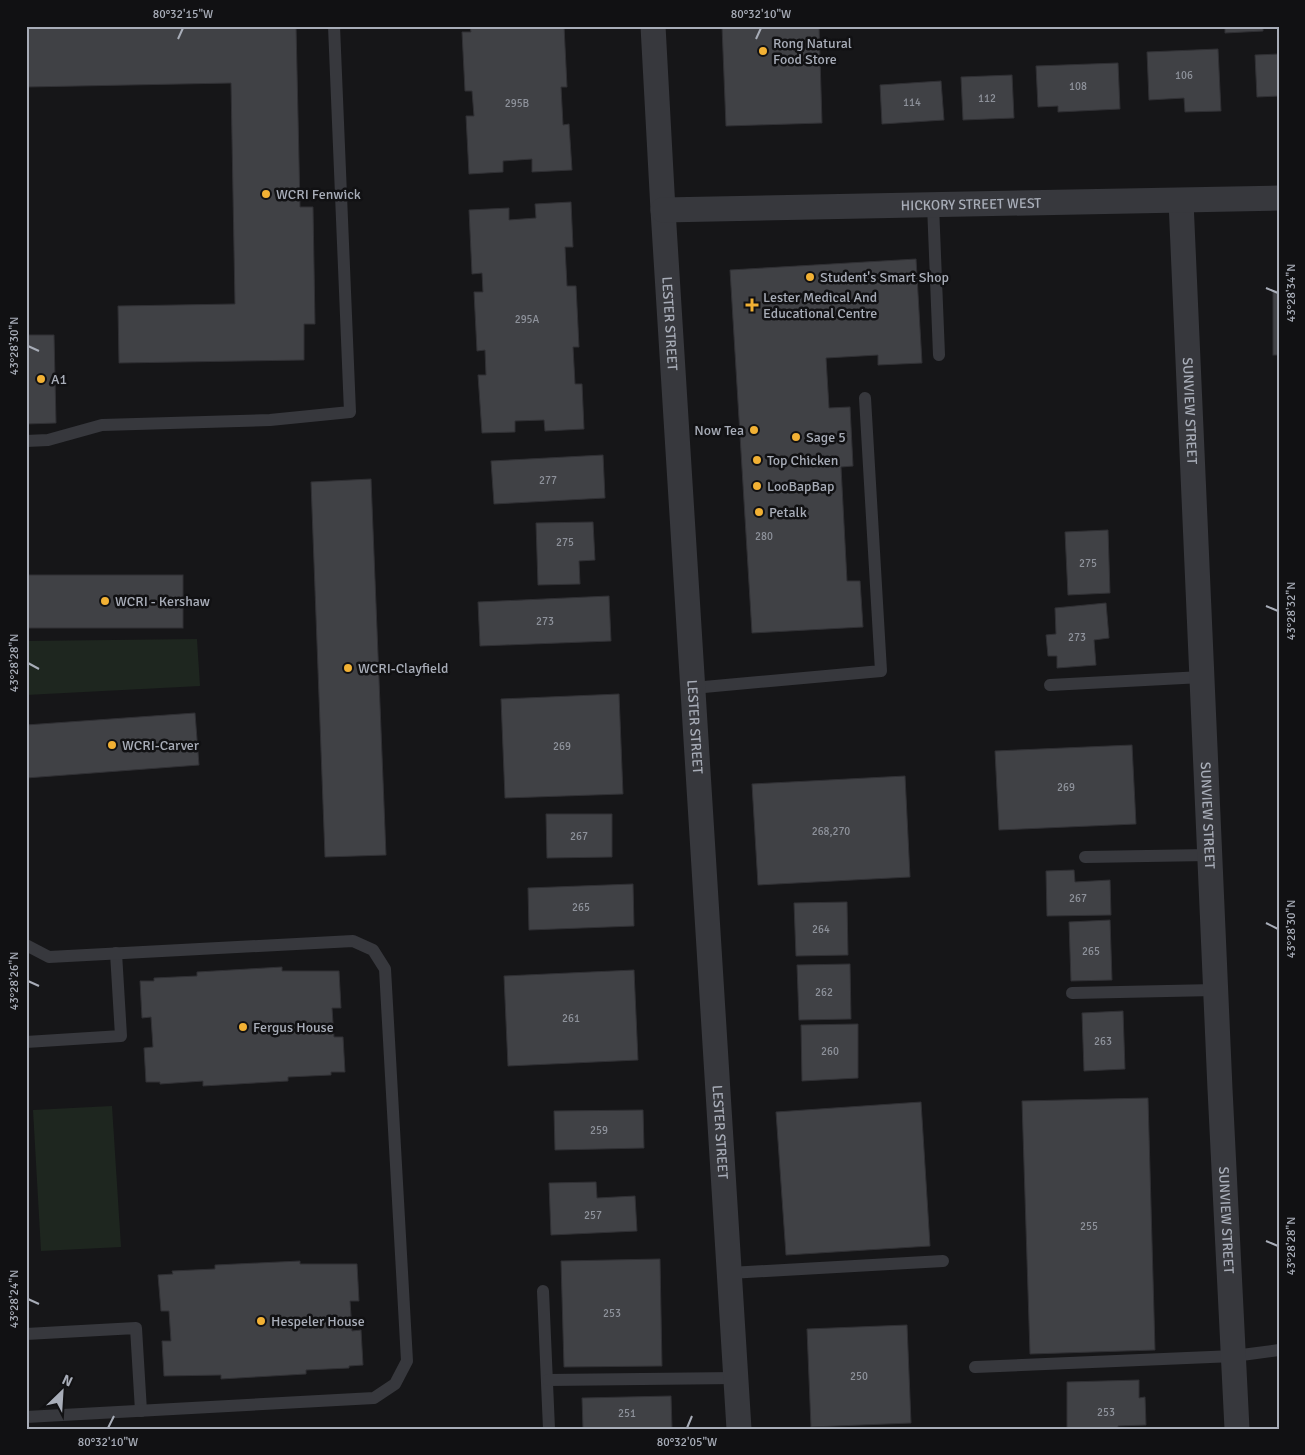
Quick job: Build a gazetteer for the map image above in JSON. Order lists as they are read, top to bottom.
{
  "streets": {
    "street": ["HICKORY STREET WEST", "LESTER STREET", "SUNVIEW STREET"]
  },
  "crossings": [
    ["HICKORY STREET WEST", "LESTER STREET"],
    ["HICKORY STREET WEST", "SUNVIEW STREET"]
  ],
  "places": {
    "other": [
      "Rong Natural Food Store",
      "WCRI Fenwick",
      "Student's Smart Shop",
      "A1",
      "Now Tea",
      "Sage 5",
      "Top Chicken",
      "LooBapBap",
      "Petalk",
      "WCRI - Kershaw",
      "WCRI-Clayfield",
      "WCRI-Carver",
      "Fergus House",
      "Hespeler House"
    ],
    "health": ["Lester Medical And Educational Centre"]
  },
  "house_numbers": [
    "106",
    "108",
    "112",
    "114",
    "295B",
    "295A",
    "277",
    "280",
    "275",
    "275",
    "273",
    "273",
    "269",
    "269",
    "268,270",
    "267",
    "267",
    "265",
    "264",
    "265",
    "262",
    "261",
    "263",
    "260",
    "259",
    "257",
    "255",
    "253",
    "250",
    "253",
    "251"
  ],
  "north": "top right",
  "coordinates": [
    "80°32'15\"W",
    "80°32'10\"W",
    "43°28'34\"N",
    "43°28'30\"N",
    "43°28'32\"N",
    "43°28'28\"N",
    "43°28'26\"N",
    "43°28'24\"N",
    "80°32'05\"W"
  ]
}
